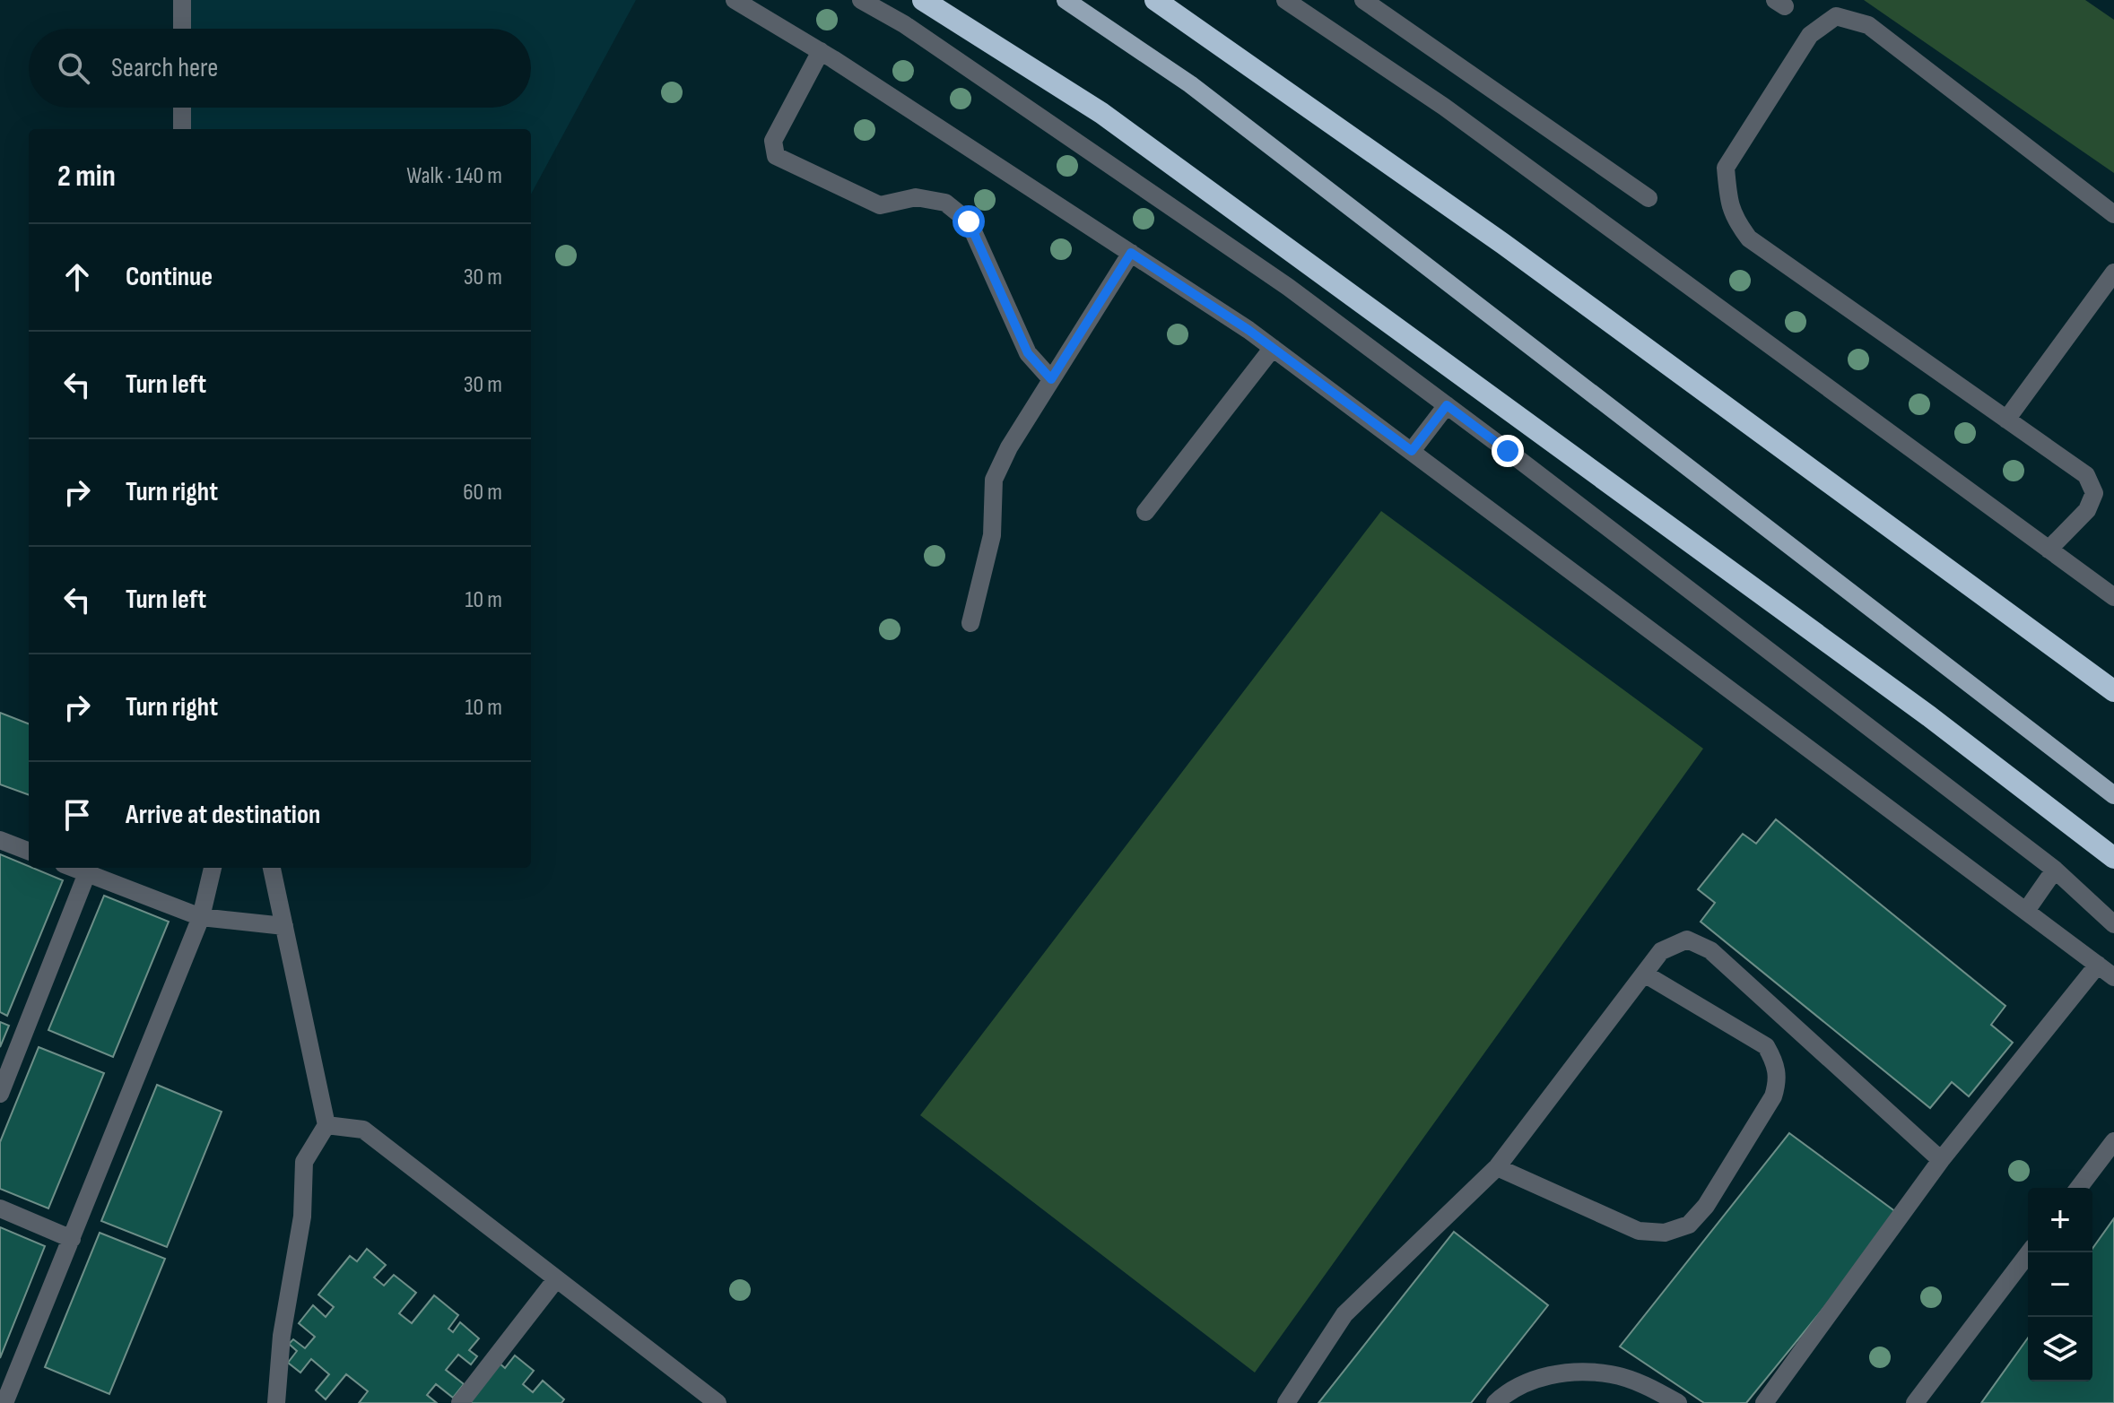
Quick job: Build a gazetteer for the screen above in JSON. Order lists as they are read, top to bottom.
{
  "page": {
    "search": "Search here",
    "heading": ["2 min", "Walk · 140 m"],
    "list": [
      ["Continue", "30 m"],
      ["Turn left", "30 m"],
      ["Turn right", "60 m"],
      ["Turn left", "10 m"],
      ["Turn right", "10 m"],
      "Arrive at destination"
    ],
    "map_buttons": ["+", "−"]
  }
}
